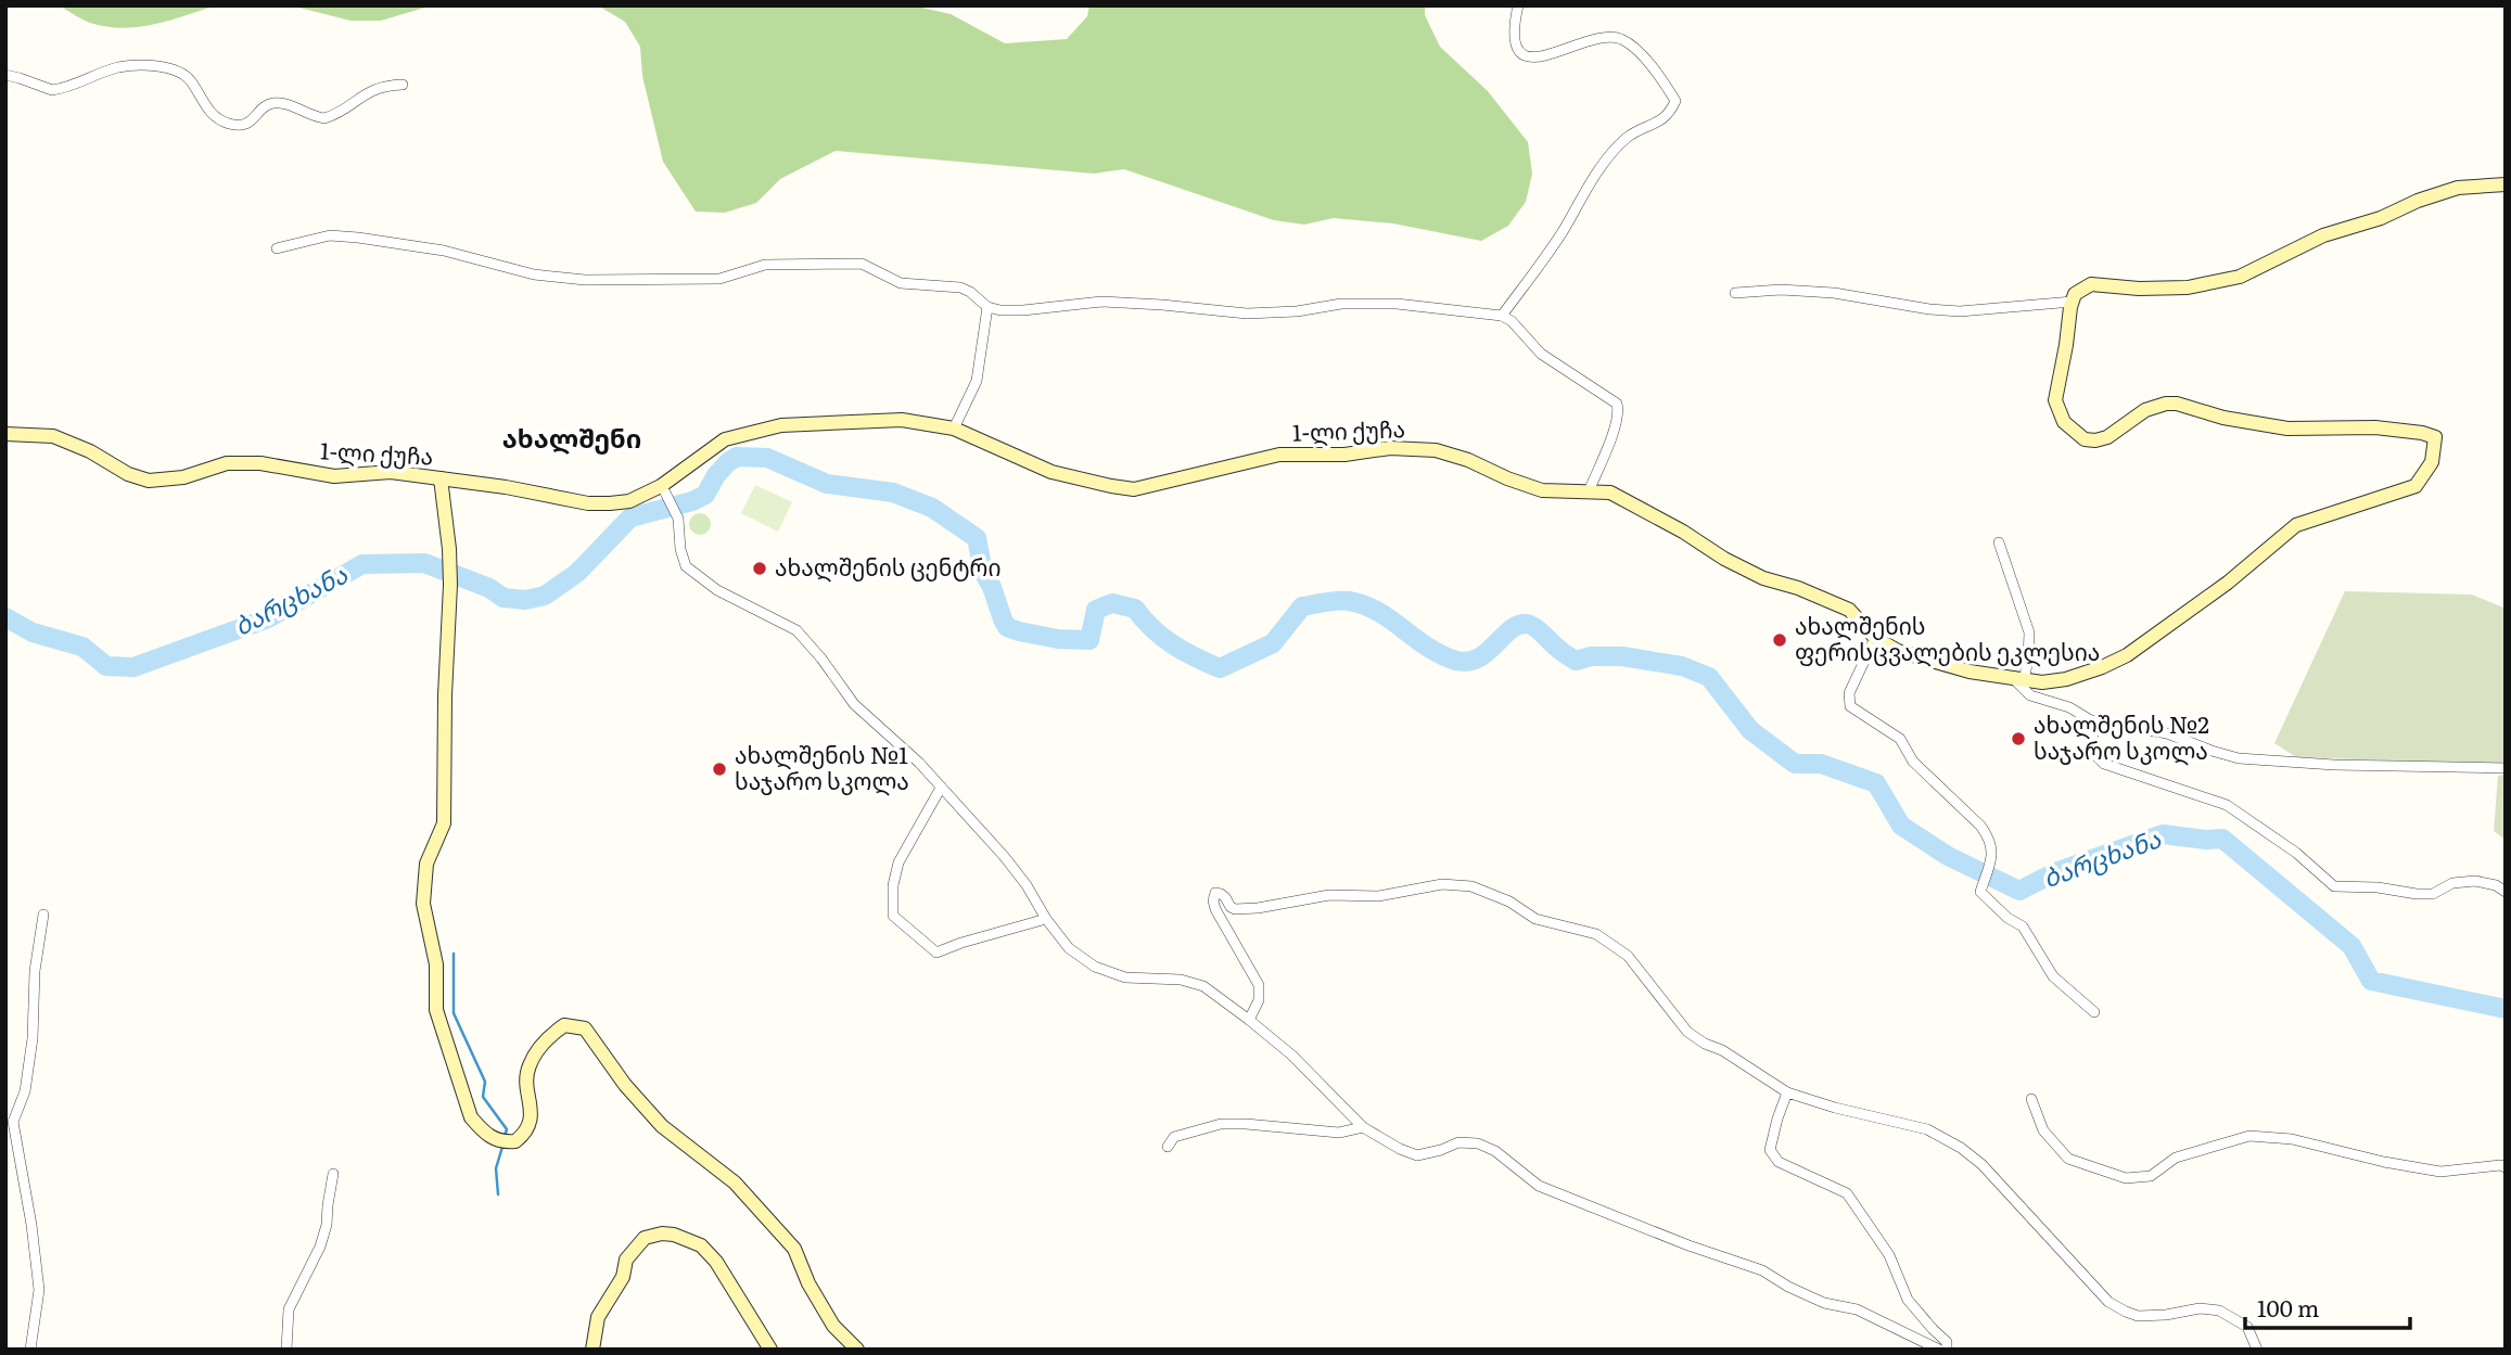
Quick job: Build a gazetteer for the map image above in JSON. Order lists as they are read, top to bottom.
{
  "streets": {
    "street": ["1-ლი ქუჩა"]
  },
  "districts": ["ახალშენი"],
  "water": ["ბარცხანა"],
  "places": [
    "ახალშენის ცენტრი",
    "ახალშენის ფერისცვალების ეკლესია",
    "ახალშენის №2 საჯარო სკოლა",
    "ახალშენის №1 საჯარო სკოლა"
  ],
  "scale_bar": "100 m"
}
